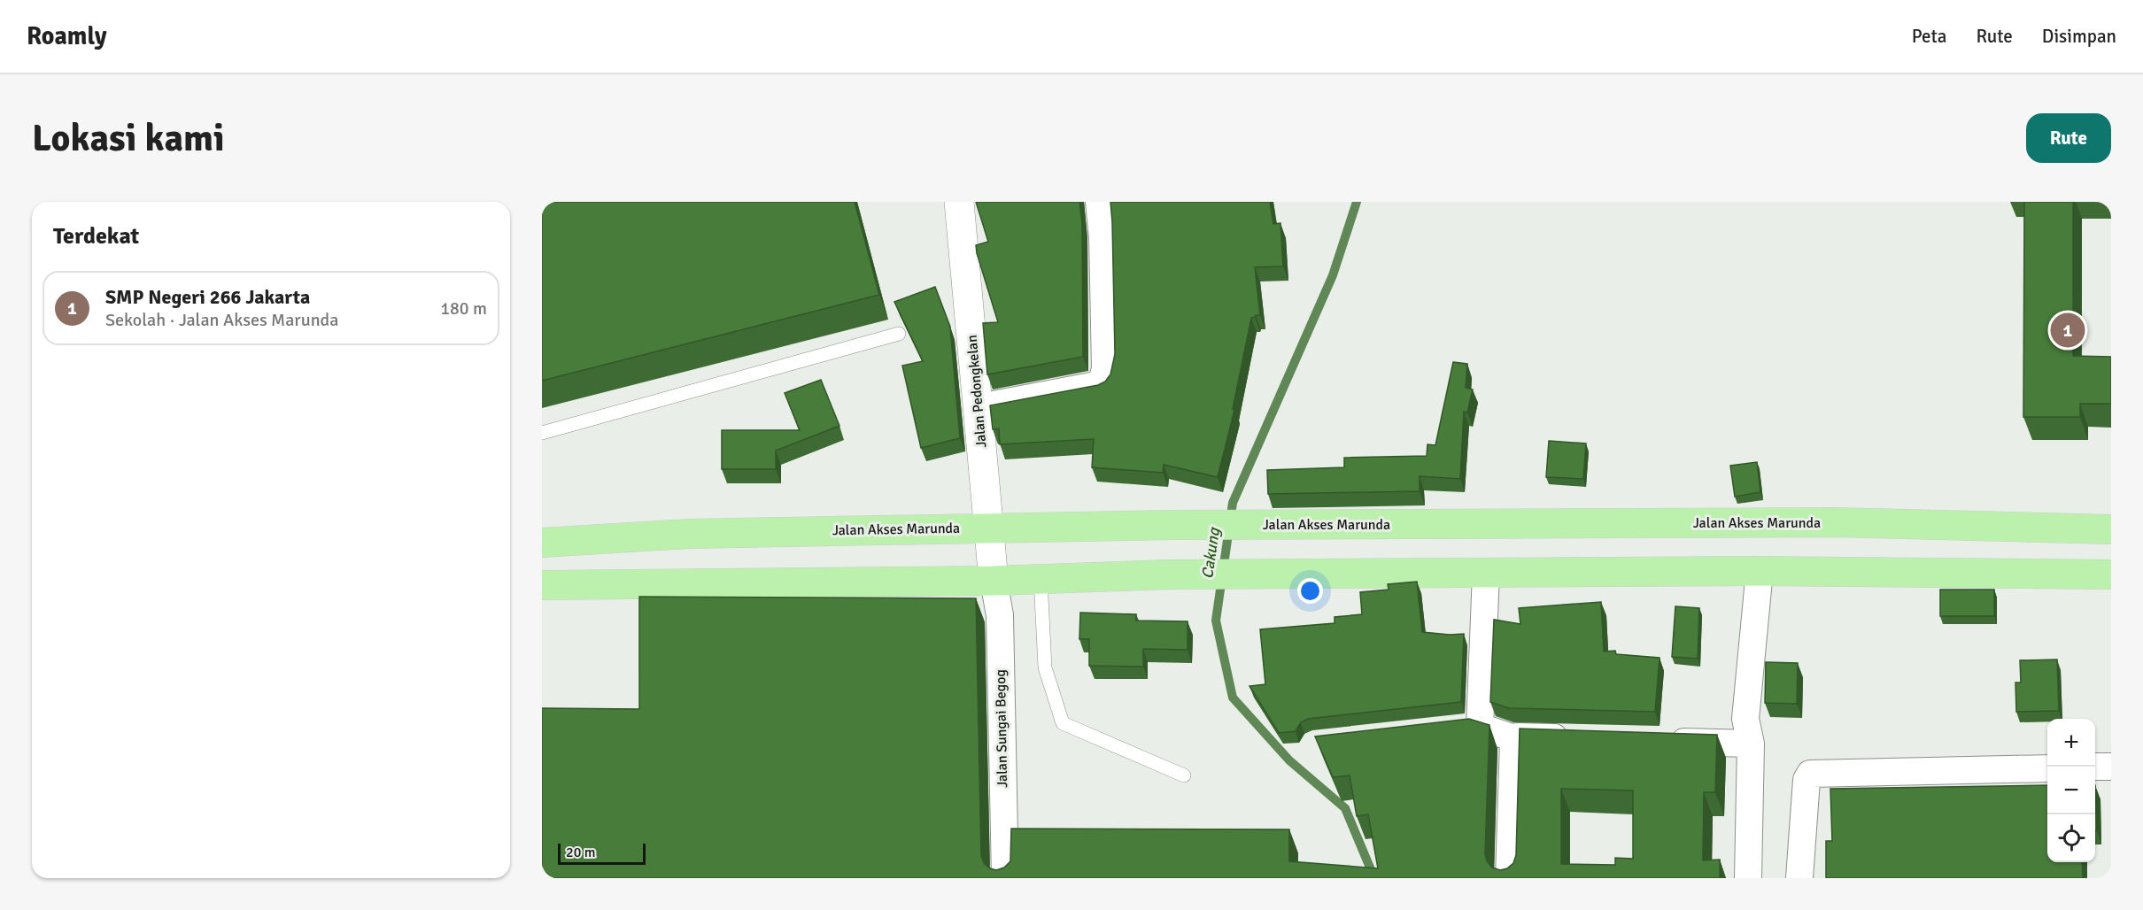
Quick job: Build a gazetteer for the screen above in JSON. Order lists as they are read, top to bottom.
{
  "streets": {
    "main road": ["Jalan Akses Marunda"],
    "street": ["Jalan Pedongkelan", "Jalan Sungai Begog"]
  },
  "crossings": [
    ["Jalan Pedongkelan", "Jalan Akses Marunda"],
    ["Jalan Pedongkelan", "Jalan Sungai Begog"]
  ],
  "water": ["Cakung"],
  "scale_bar": "20 m",
  "page": {
    "header": "Roamly",
    "nav": ["Peta", "Rute", "Disimpan"],
    "buttons": "Rute",
    "title": "Lokasi kami",
    "heading": "Terdekat",
    "list": [
      {
        "mark": "1",
        "name": "SMP Negeri 266 Jakarta",
        "note": "Sekolah · Jalan Akses Marunda",
        "value": "180 m"
      }
    ],
    "pins": "1",
    "map_buttons": ["+", "−"],
    "scale": "20 m"
  }
}
